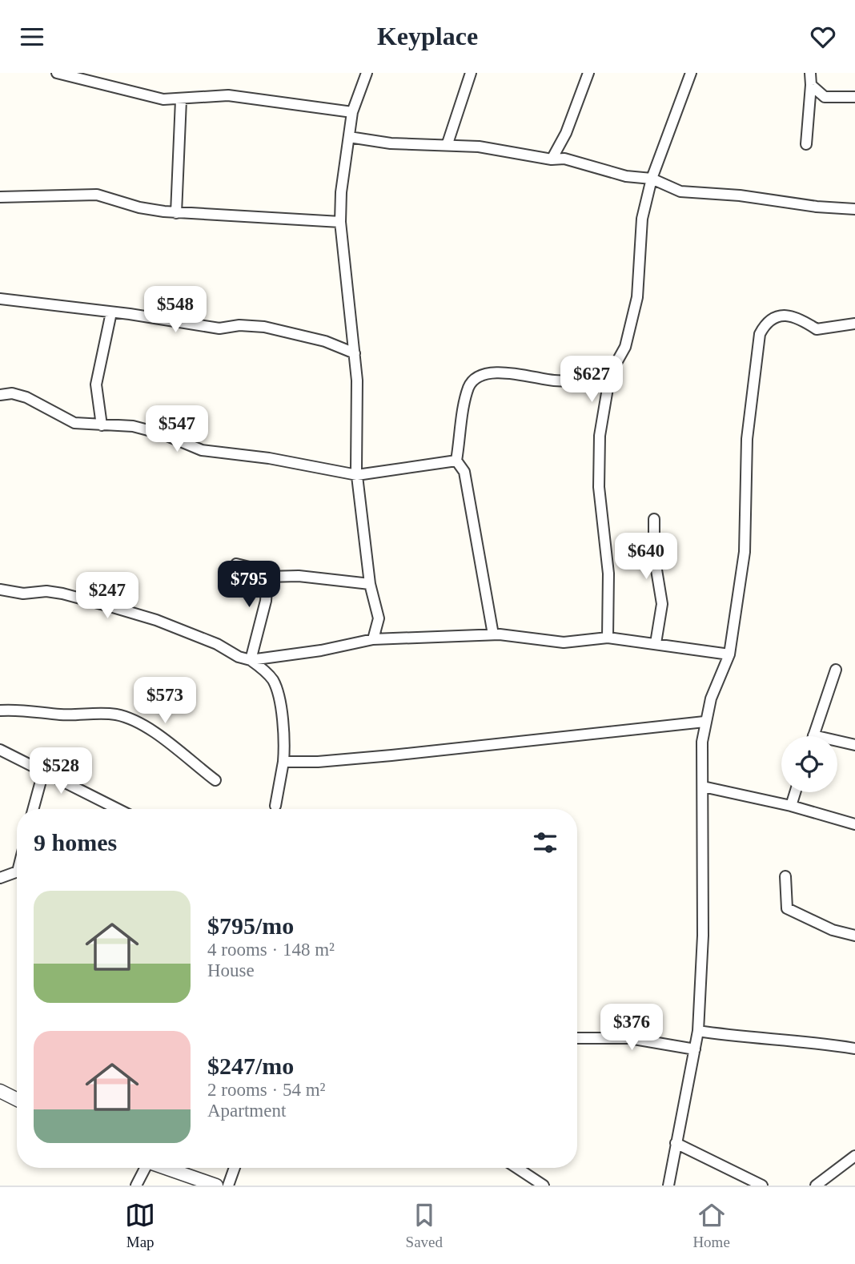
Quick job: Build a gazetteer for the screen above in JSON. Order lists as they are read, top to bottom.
{
  "page": {
    "header": "Keyplace",
    "price": [
      "$548",
      "$627",
      "$547",
      "$640",
      "$795",
      "$247",
      "$573",
      "$528",
      "$376"
    ],
    "heading": "9 homes",
    "list": [
      {
        "name": "$795/mo",
        "note": "4 rooms · 148 m² · House"
      },
      {
        "name": "$247/mo",
        "note": "2 rooms · 54 m² · Apartment"
      }
    ],
    "tabs": ["Map", "Saved", "Home"]
  }
}
